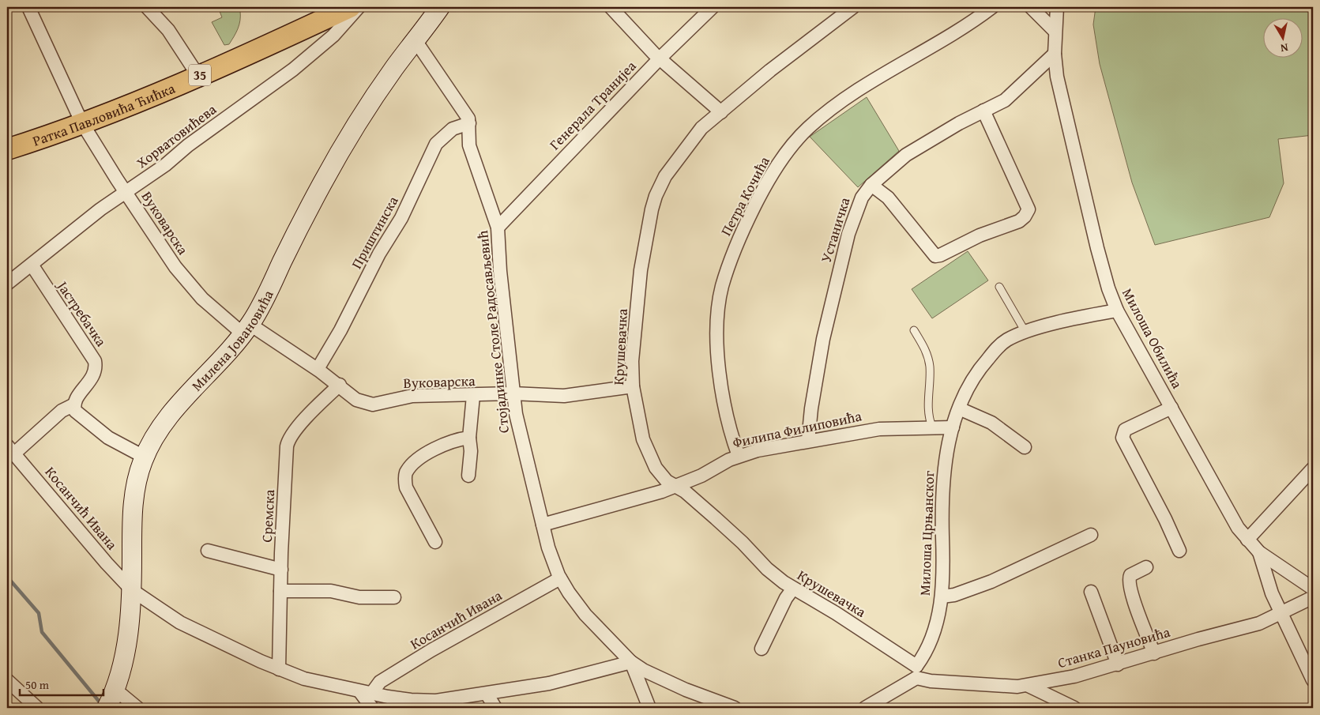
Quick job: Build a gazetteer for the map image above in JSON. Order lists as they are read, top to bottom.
{
  "streets": {
    "main road": ["35", "Ратка Павловића Ћићка", "Милена Јовановића"],
    "street": [
      "Генерала Транијеа",
      "Хорватовићева",
      "Петра Кочића",
      "Вуковарска",
      "Устаничка",
      "Приштинска",
      "Јастребачка",
      "Стојадинке Столе Радосављевић",
      "Милоша Обилића",
      "Крушевачка",
      "Филипа Филиповића",
      "Косанчић Ивана",
      "Сремска",
      "Милоша Црњанског",
      "Станка Пауновића"
    ]
  },
  "crossings": [
    ["Генерала Транијеа", "Стојадинке Столе Радосављевић"],
    ["Ратка Павловића Ћићка", "Вуковарска"],
    ["Хорватовићева", "Вуковарска"],
    ["Хорватовићева", "Јастребачка"],
    ["Петра Кочића", "Филипа Филиповића"],
    ["Вуковарска", "Приштинска"],
    ["Вуковарска", "Стојадинке Столе Радосављевић"],
    ["Вуковарска", "Милена Јовановића"],
    ["Вуковарска", "Крушевачка"],
    ["Вуковарска", "Сремска"],
    ["Устаничка", "Милоша Обилића"],
    ["Устаничка", "Филипа Филиповића"],
    ["Приштинска", "Стојадинке Столе Радосављевић"],
    ["Стојадинке Столе Радосављевић", "Милена Јовановића"],
    ["Стојадинке Столе Радосављевић", "Филипа Филиповића"],
    ["Стојадинке Столе Радосављевић", "Косанчић Ивана"],
    ["Милоша Обилића", "Милоша Црњанског"],
    ["Милена Јовановића", "Косанчић Ивана"],
    ["Крушевачка", "Филипа Филиповића"],
    ["Крушевачка", "Милоша Црњанског"],
    ["Крушевачка", "Станка Пауновића"],
    ["Филипа Филиповића", "Милоша Црњанског"],
    ["Косанчић Ивана", "Сремска"],
    ["Милоша Црњанског", "Станка Пауновића"]
  ],
  "scale_bar": "50 m",
  "north": "bottom"
}
